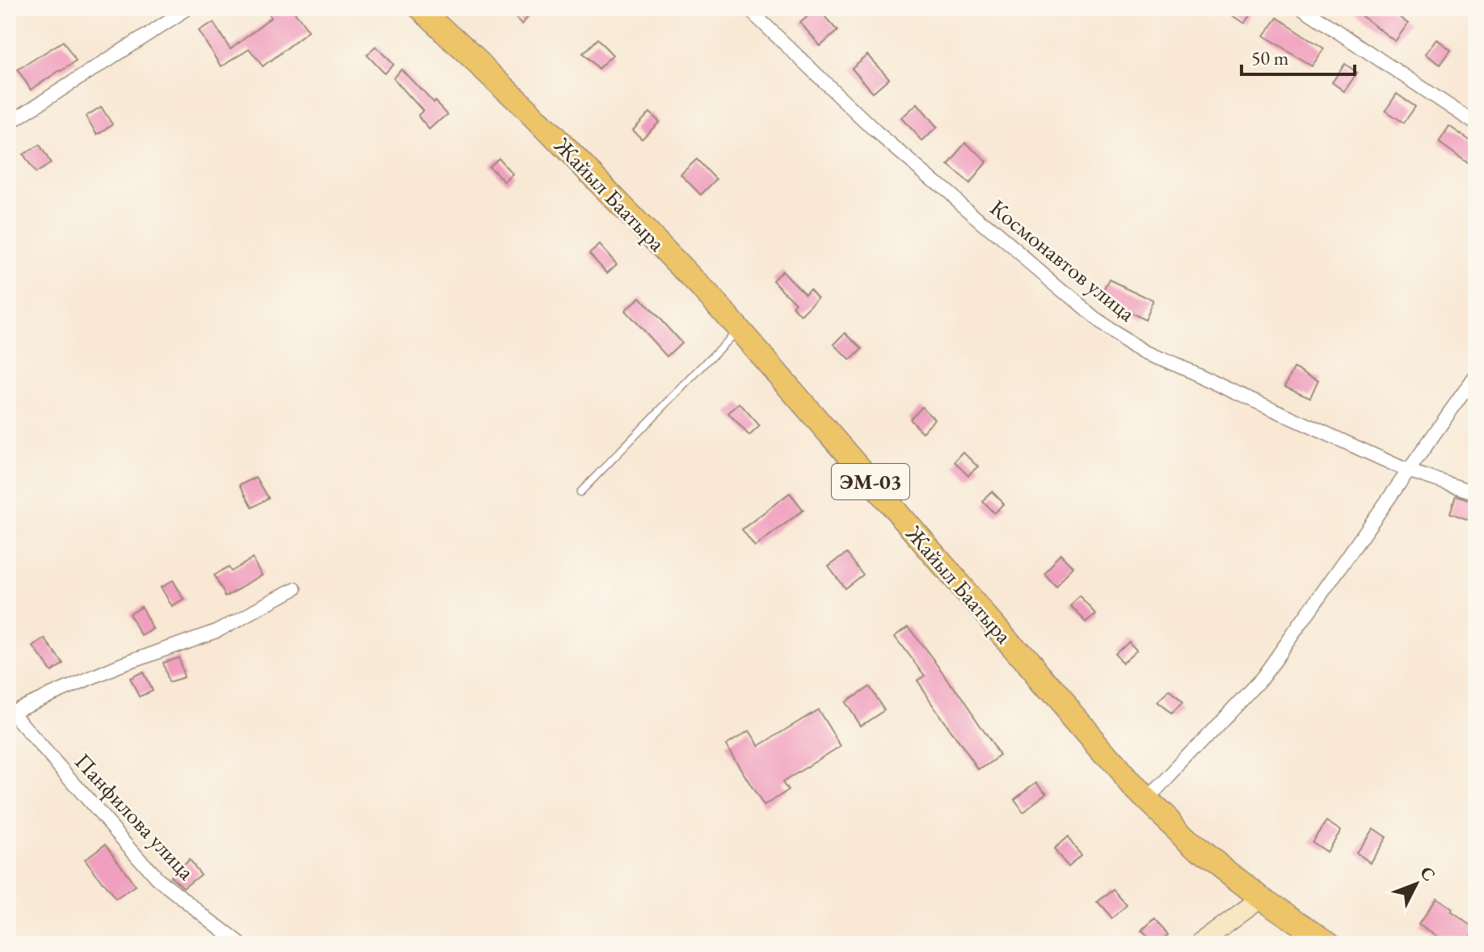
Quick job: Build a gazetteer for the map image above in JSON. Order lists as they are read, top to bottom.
{
  "streets": {
    "highway": ["Жайыл Баатыра", "ЭМ-03"],
    "street": ["Космонавтов улица", "Панфилова улица"]
  },
  "scale_bar": "50 m",
  "north": "top right"
}
